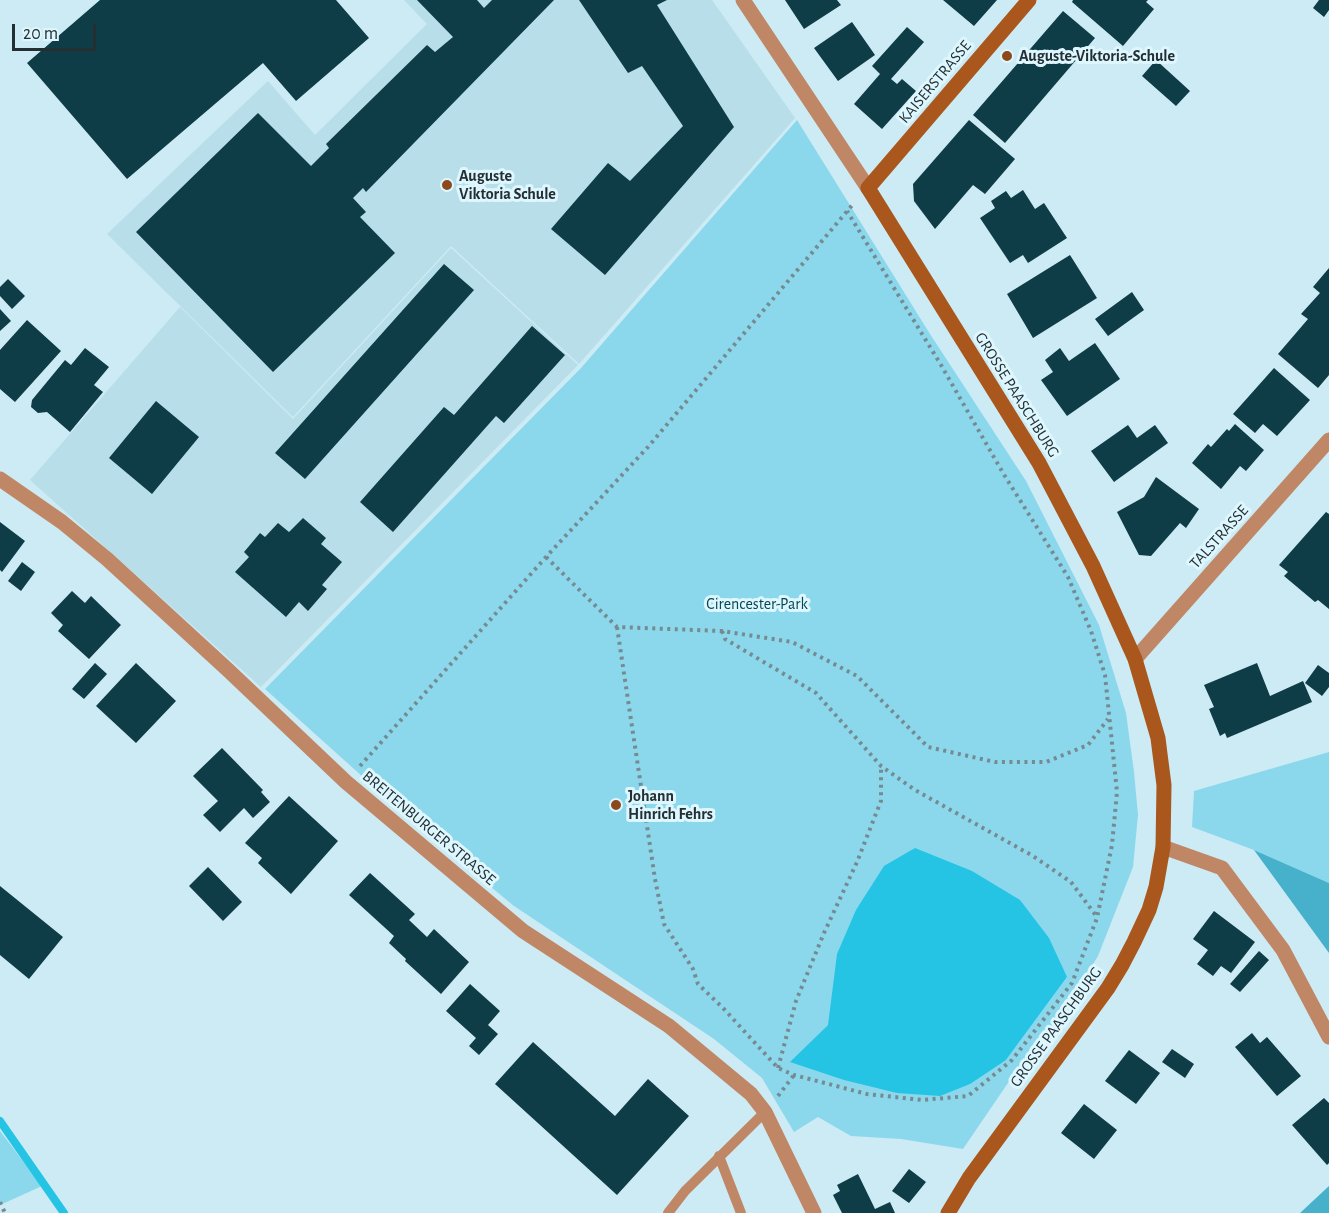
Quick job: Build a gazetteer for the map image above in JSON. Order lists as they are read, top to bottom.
{
  "streets": {
    "main road": ["KAISERSTRASSE", "GROSSE PAASCHBURG"],
    "street": ["TALSTRASSE", "BREITENBURGER STRASSE"]
  },
  "crossings": [
    ["KAISERSTRASSE", "GROSSE PAASCHBURG"],
    ["GROSSE PAASCHBURG", "TALSTRASSE"]
  ],
  "parks": ["Cirencester-Park"],
  "places": ["Auguste-Viktoria-Schule", "Auguste Viktoria Schule", "Johann Hinrich Fehrs"],
  "scale_bar": "20 m"
}
